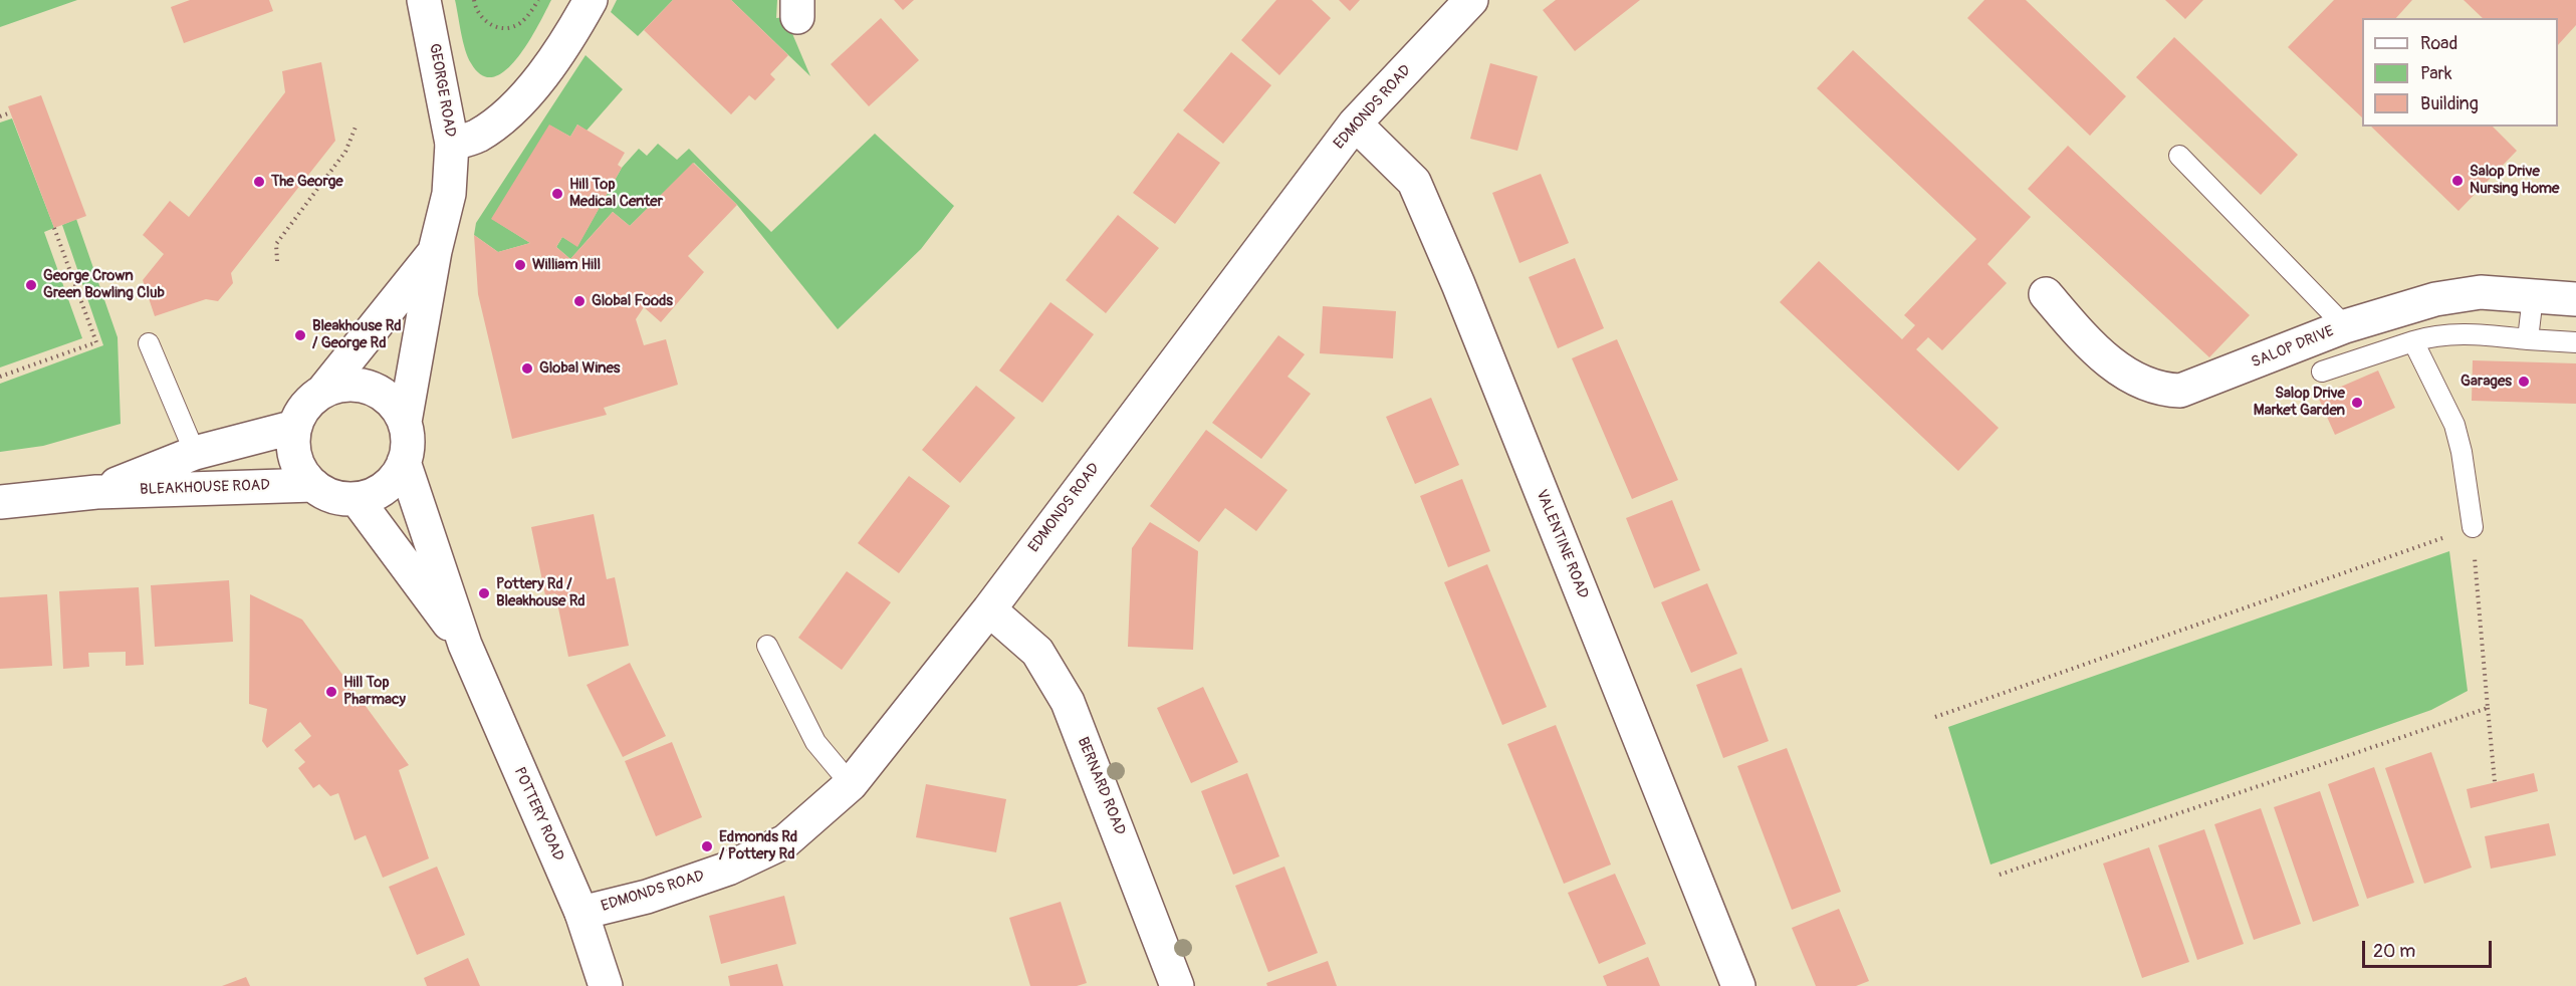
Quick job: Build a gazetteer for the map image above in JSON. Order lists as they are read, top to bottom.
{
  "streets": {
    "street": [
      "GEORGE ROAD",
      "EDMONDS ROAD",
      "SALOP DRIVE",
      "BLEAKHOUSE ROAD",
      "VALENTINE ROAD",
      "BERNARD ROAD",
      "POTTERY ROAD"
    ]
  },
  "crossings": [
    ["GEORGE ROAD", "BLEAKHOUSE ROAD"],
    ["GEORGE ROAD", "POTTERY ROAD"],
    ["EDMONDS ROAD", "VALENTINE ROAD"],
    ["EDMONDS ROAD", "BERNARD ROAD"],
    ["EDMONDS ROAD", "POTTERY ROAD"],
    ["BLEAKHOUSE ROAD", "POTTERY ROAD"]
  ],
  "places": [
    "Salop Drive Nursing Home",
    "The George",
    "Hill Top Medical Center",
    "William Hill",
    "George Crown Green Bowling Club",
    "Global Foods",
    "Bleakhouse Rd / George Rd",
    "Global Wines",
    "Garages",
    "Salop Drive Market Garden",
    "Pottery Rd / Bleakhouse Rd",
    "Hill Top Pharmacy",
    "Edmonds Rd / Pottery Rd"
  ],
  "legend": ["Road", "Park", "Building"],
  "scale_bar": "20 m"
}
